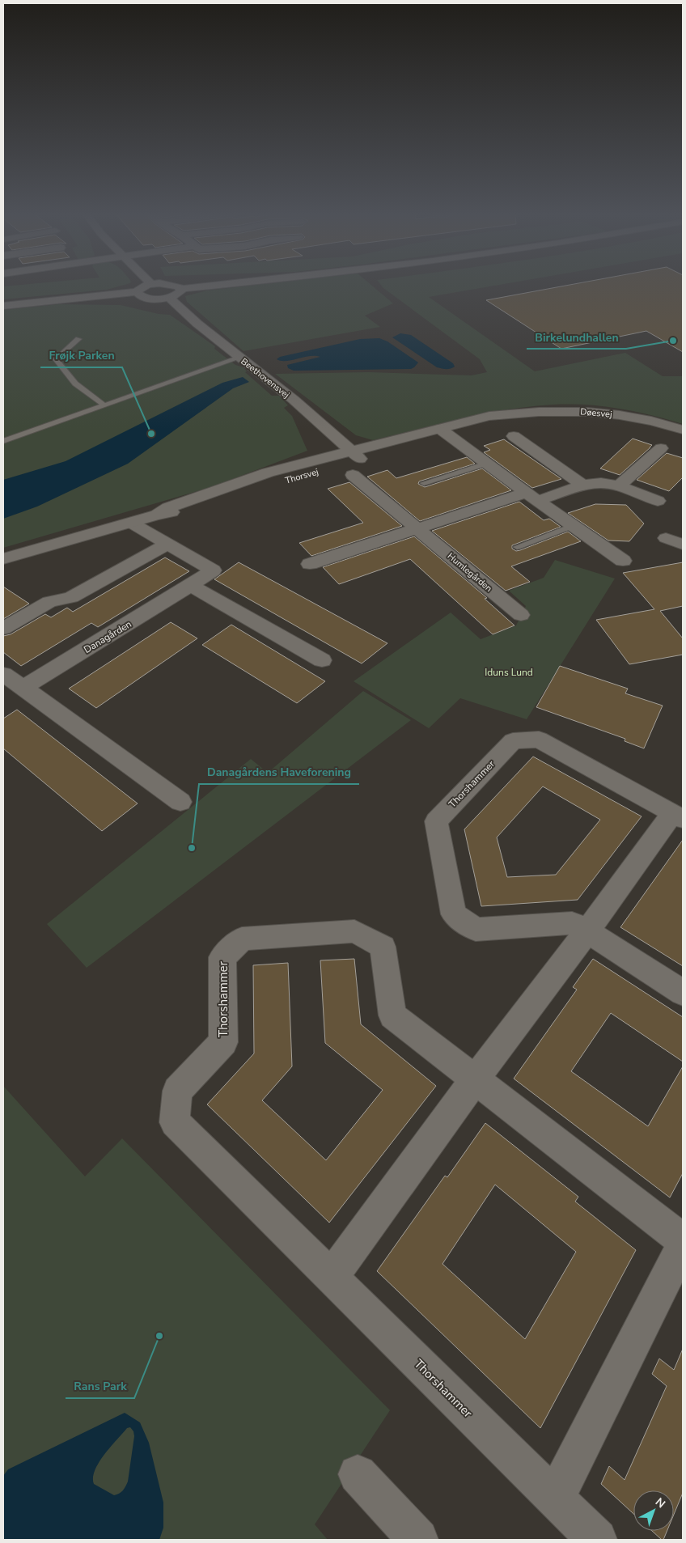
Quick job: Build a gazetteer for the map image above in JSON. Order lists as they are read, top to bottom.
{
  "streets": {
    "street": [
      "Beethovensvej",
      "Døesvej",
      "Thorsvej",
      "Humlegården",
      "Danagården",
      "Thorshammer"
    ]
  },
  "crossings": [
    ["Beethovensvej", "Thorsvej"],
    ["Døesvej", "Thorsvej"],
    ["Thorsvej", "Danagården"]
  ],
  "parks": ["Iduns Lund"],
  "places": [
    "Birkelundhallen",
    "Frøjk Parken",
    "Danagårdens Haveforening",
    "Rans Park"
  ],
  "north": "top right"
}
